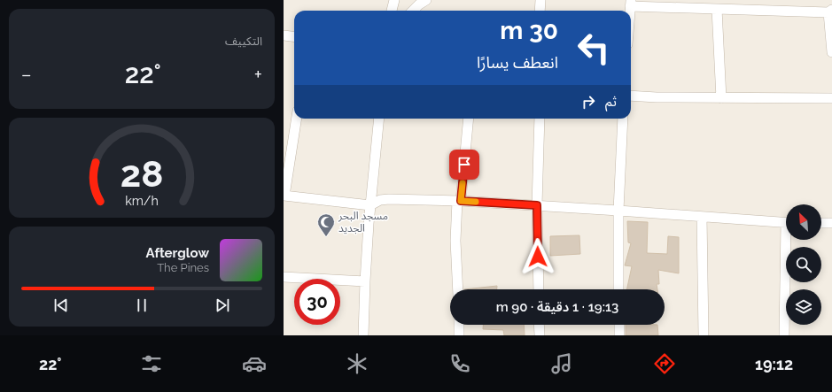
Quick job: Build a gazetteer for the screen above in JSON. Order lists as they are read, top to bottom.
{
  "places": {
    "mosque": ["مسجد البحر الجديد"]
  },
  "north": "top left",
  "page": {
    "tile": "التكييف",
    "turn": ["30 m", "انعطف يسارًا"],
    "heat": ["−", "22°", "+"],
    "then": "ثم",
    "song": ["Afterglow", "The Pines"],
    "limit": "30",
    "trip": "19:13 · 1 دقيقة · 90 m",
    "tabs": ["19:12", "22°"],
    "gauge": ["28", "km/h"]
  }
}
